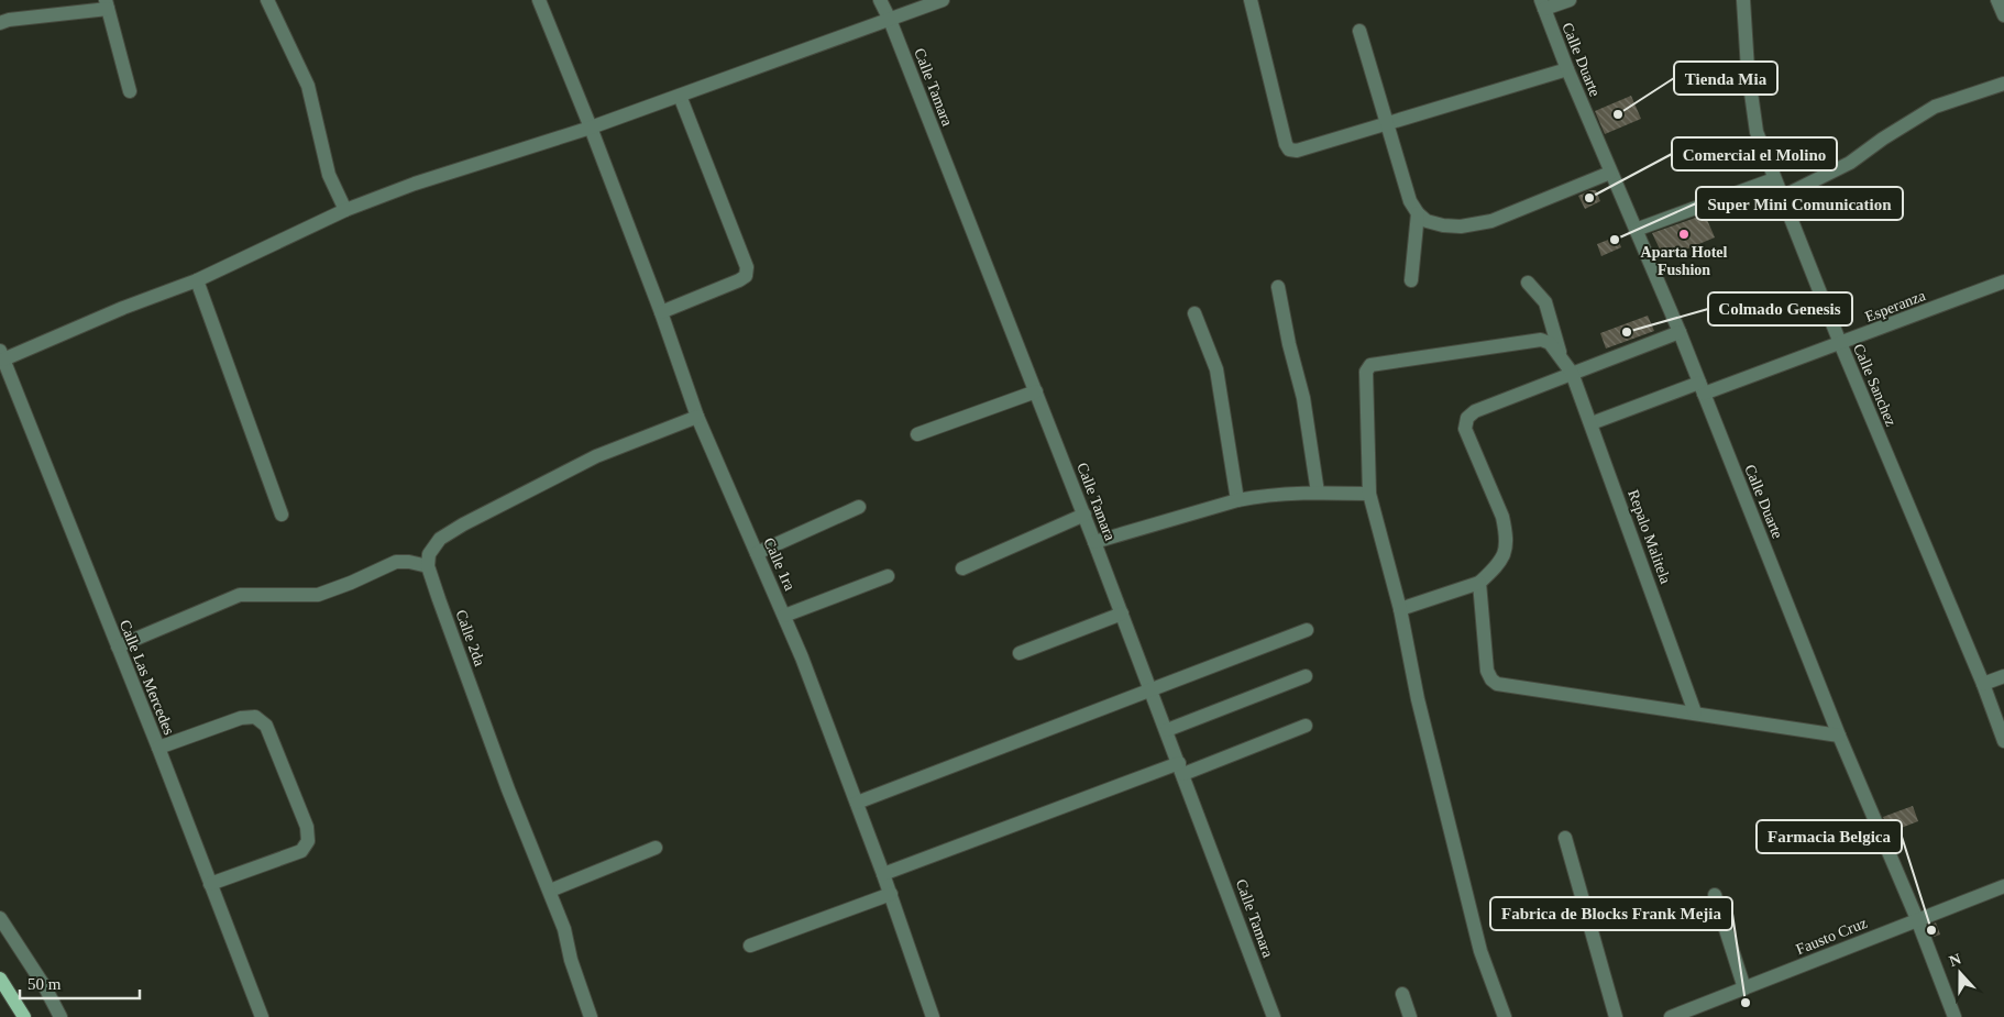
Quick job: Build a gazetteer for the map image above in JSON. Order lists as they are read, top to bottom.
{
  "streets": {
    "street": [
      "Calle Duarte",
      "Calle Tamara",
      "Esperanza",
      "Calle Sanchez",
      "Repalo Malitela",
      "Calle 1ra",
      "Calle 2da",
      "Calle Las Mercedes",
      "Fausto Cruz"
    ]
  },
  "crossings": [
    ["Calle Duarte", "Esperanza"],
    ["Calle Duarte", "Fausto Cruz"],
    ["Esperanza", "Calle Sanchez"],
    ["Esperanza", "Repalo Malitela"]
  ],
  "places": [
    "Tienda Mia",
    "Comercial el Molino",
    "Aparta Hotel Fushion",
    "Super Mini Comunication",
    "Colmado Genesis",
    "Farmacia Belgica",
    "Fabrica de Blocks Frank Mejia"
  ],
  "scale_bar": "50 m",
  "north": "top"
}
